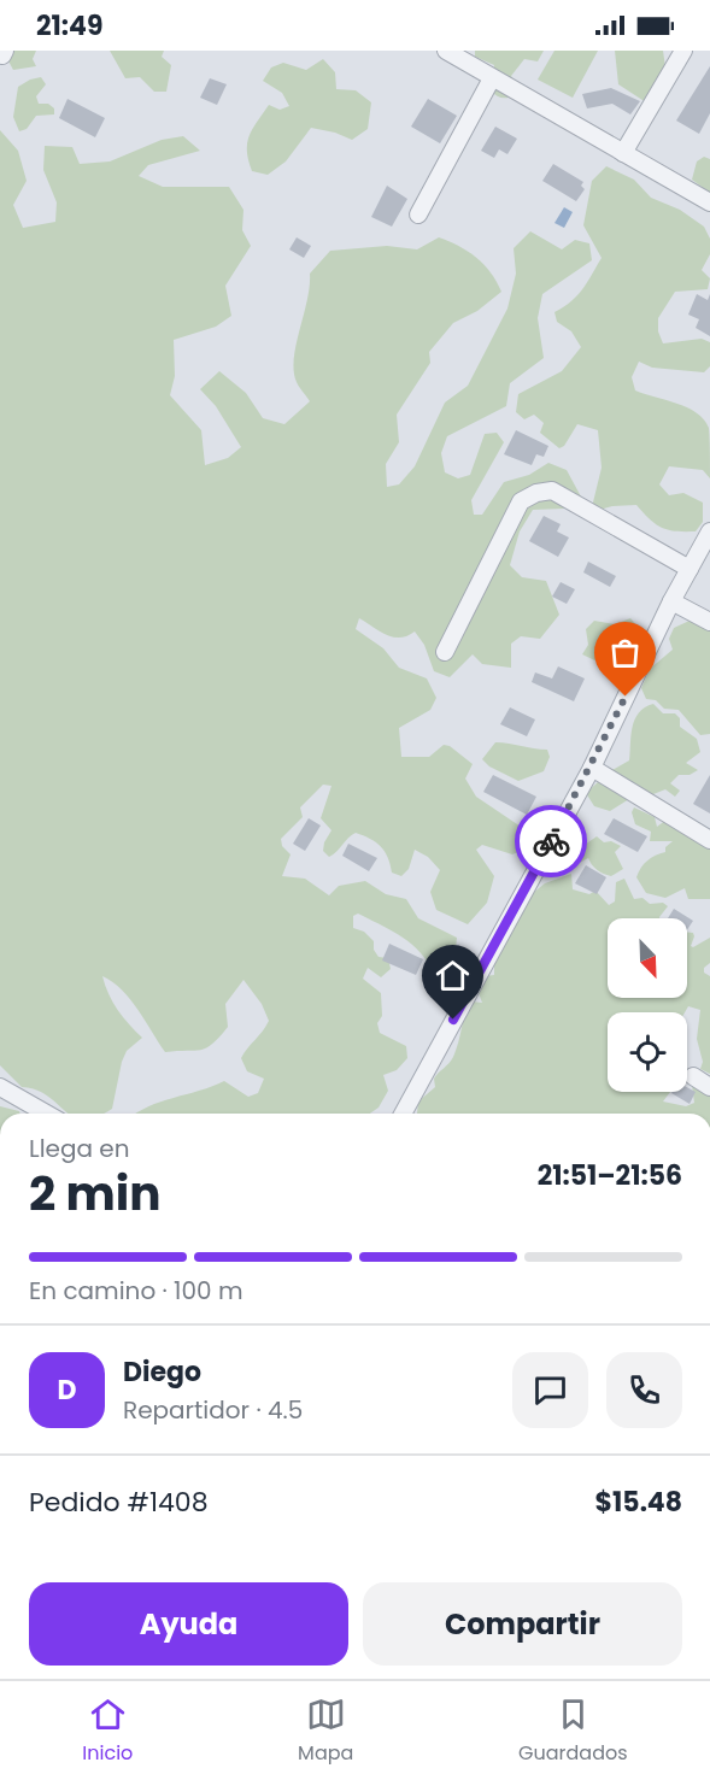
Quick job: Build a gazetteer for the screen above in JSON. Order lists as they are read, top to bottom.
{
  "north": "bottom right",
  "page": {
    "status": "21:49",
    "heading": ["2 min", "Llega en", "21:51–21:56"],
    "panel": [
      "Diego",
      "Repartidor · 4.5",
      "Pedido #1408",
      "$15.48"
    ],
    "bar": "En camino · 100 m",
    "round": "D",
    "buttons": ["Ayuda", "Compartir"],
    "tabs": ["Inicio", "Mapa", "Guardados"]
  }
}
